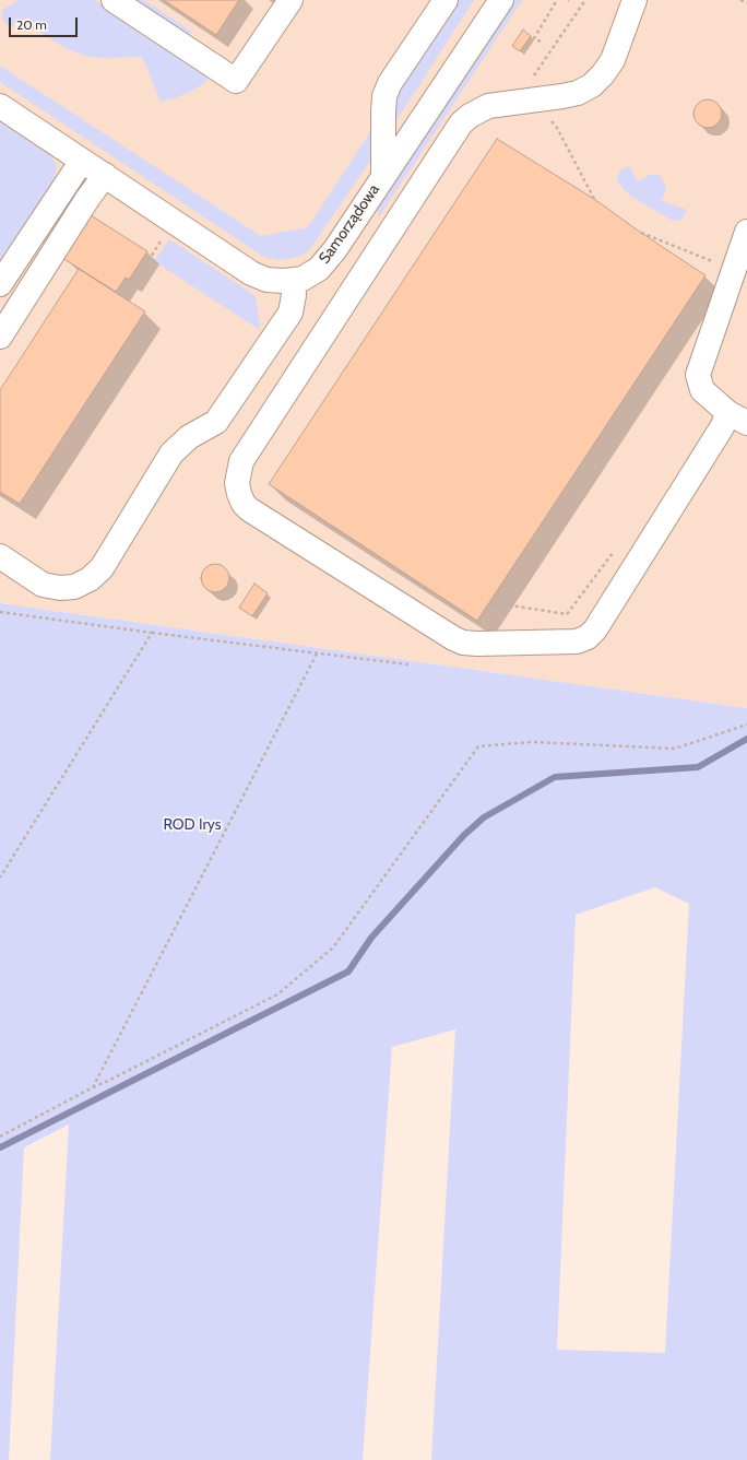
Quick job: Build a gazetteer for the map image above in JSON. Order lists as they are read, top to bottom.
{
  "streets": {
    "street": ["Samorządowa"]
  },
  "parks": ["ROD Irys"],
  "scale_bar": "20 m"
}
